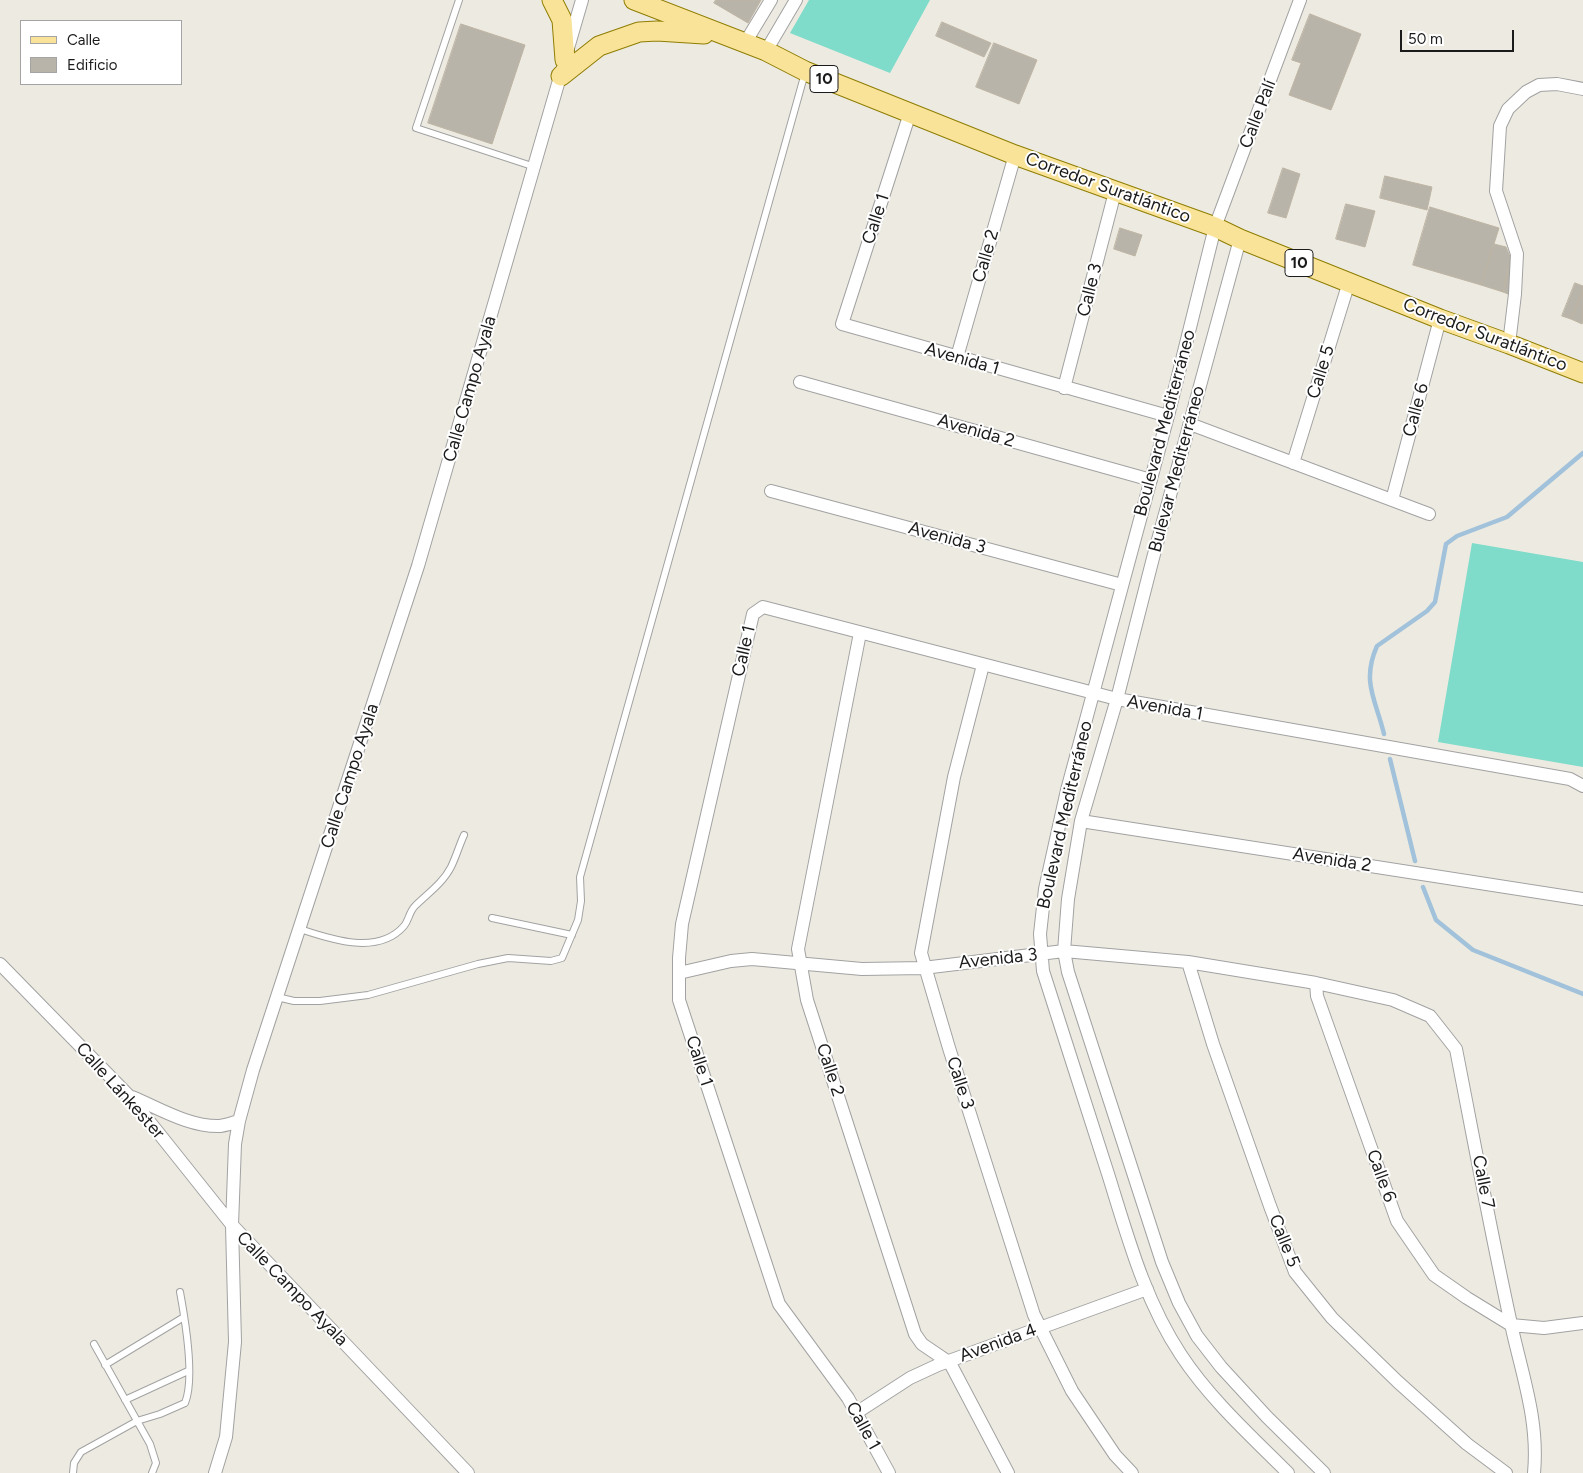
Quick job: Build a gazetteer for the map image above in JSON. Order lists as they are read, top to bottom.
{
  "streets": {
    "main road": ["10", "Corredor Suratlántico"],
    "street": [
      "Calle Palí",
      "Calle 1",
      "Calle 2",
      "Calle 3",
      "Avenida 1",
      "Calle 5",
      "Calle Campo Ayala",
      "Calle 6",
      "Boulevard Mediterráneo",
      "Avenida 2",
      "Bulevar Mediterráneo",
      "Avenida 3",
      "Calle Lánkester",
      "Calle 7",
      "Avenida 4"
    ]
  },
  "crossings": [
    ["Calle Palí", "Corredor Suratlántico"],
    ["Calle Palí", "Boulevard Mediterráneo"],
    ["Corredor Suratlántico", "Calle 1"],
    ["Corredor Suratlántico", "Calle 2"],
    ["Corredor Suratlántico", "Calle 3"],
    ["Corredor Suratlántico", "Calle 5"],
    ["Corredor Suratlántico", "Calle 6"],
    ["Corredor Suratlántico", "Boulevard Mediterráneo"],
    ["Corredor Suratlántico", "Bulevar Mediterráneo"],
    ["Calle 1", "Avenida 1"],
    ["Calle 1", "Avenida 3"],
    ["Calle 1", "Avenida 4"],
    ["Calle 2", "Avenida 1"],
    ["Calle 2", "Avenida 3"],
    ["Calle 2", "Avenida 4"],
    ["Calle 3", "Avenida 1"],
    ["Calle 3", "Avenida 3"],
    ["Calle 3", "Avenida 4"],
    ["Avenida 1", "Boulevard Mediterráneo"],
    ["Avenida 1", "Bulevar Mediterráneo"],
    ["Calle 5", "Avenida 3"],
    ["Calle Campo Ayala", "Calle Lánkester"],
    ["Calle 6", "Avenida 3"],
    ["Calle 6", "Calle 7"],
    ["Boulevard Mediterráneo", "Avenida 2"],
    ["Boulevard Mediterráneo", "Bulevar Mediterráneo"],
    ["Boulevard Mediterráneo", "Avenida 3"],
    ["Boulevard Mediterráneo", "Avenida 4"],
    ["Avenida 3", "Calle 7"]
  ],
  "legend": ["Calle", "Edificio"],
  "scale_bar": "50 m"
}
